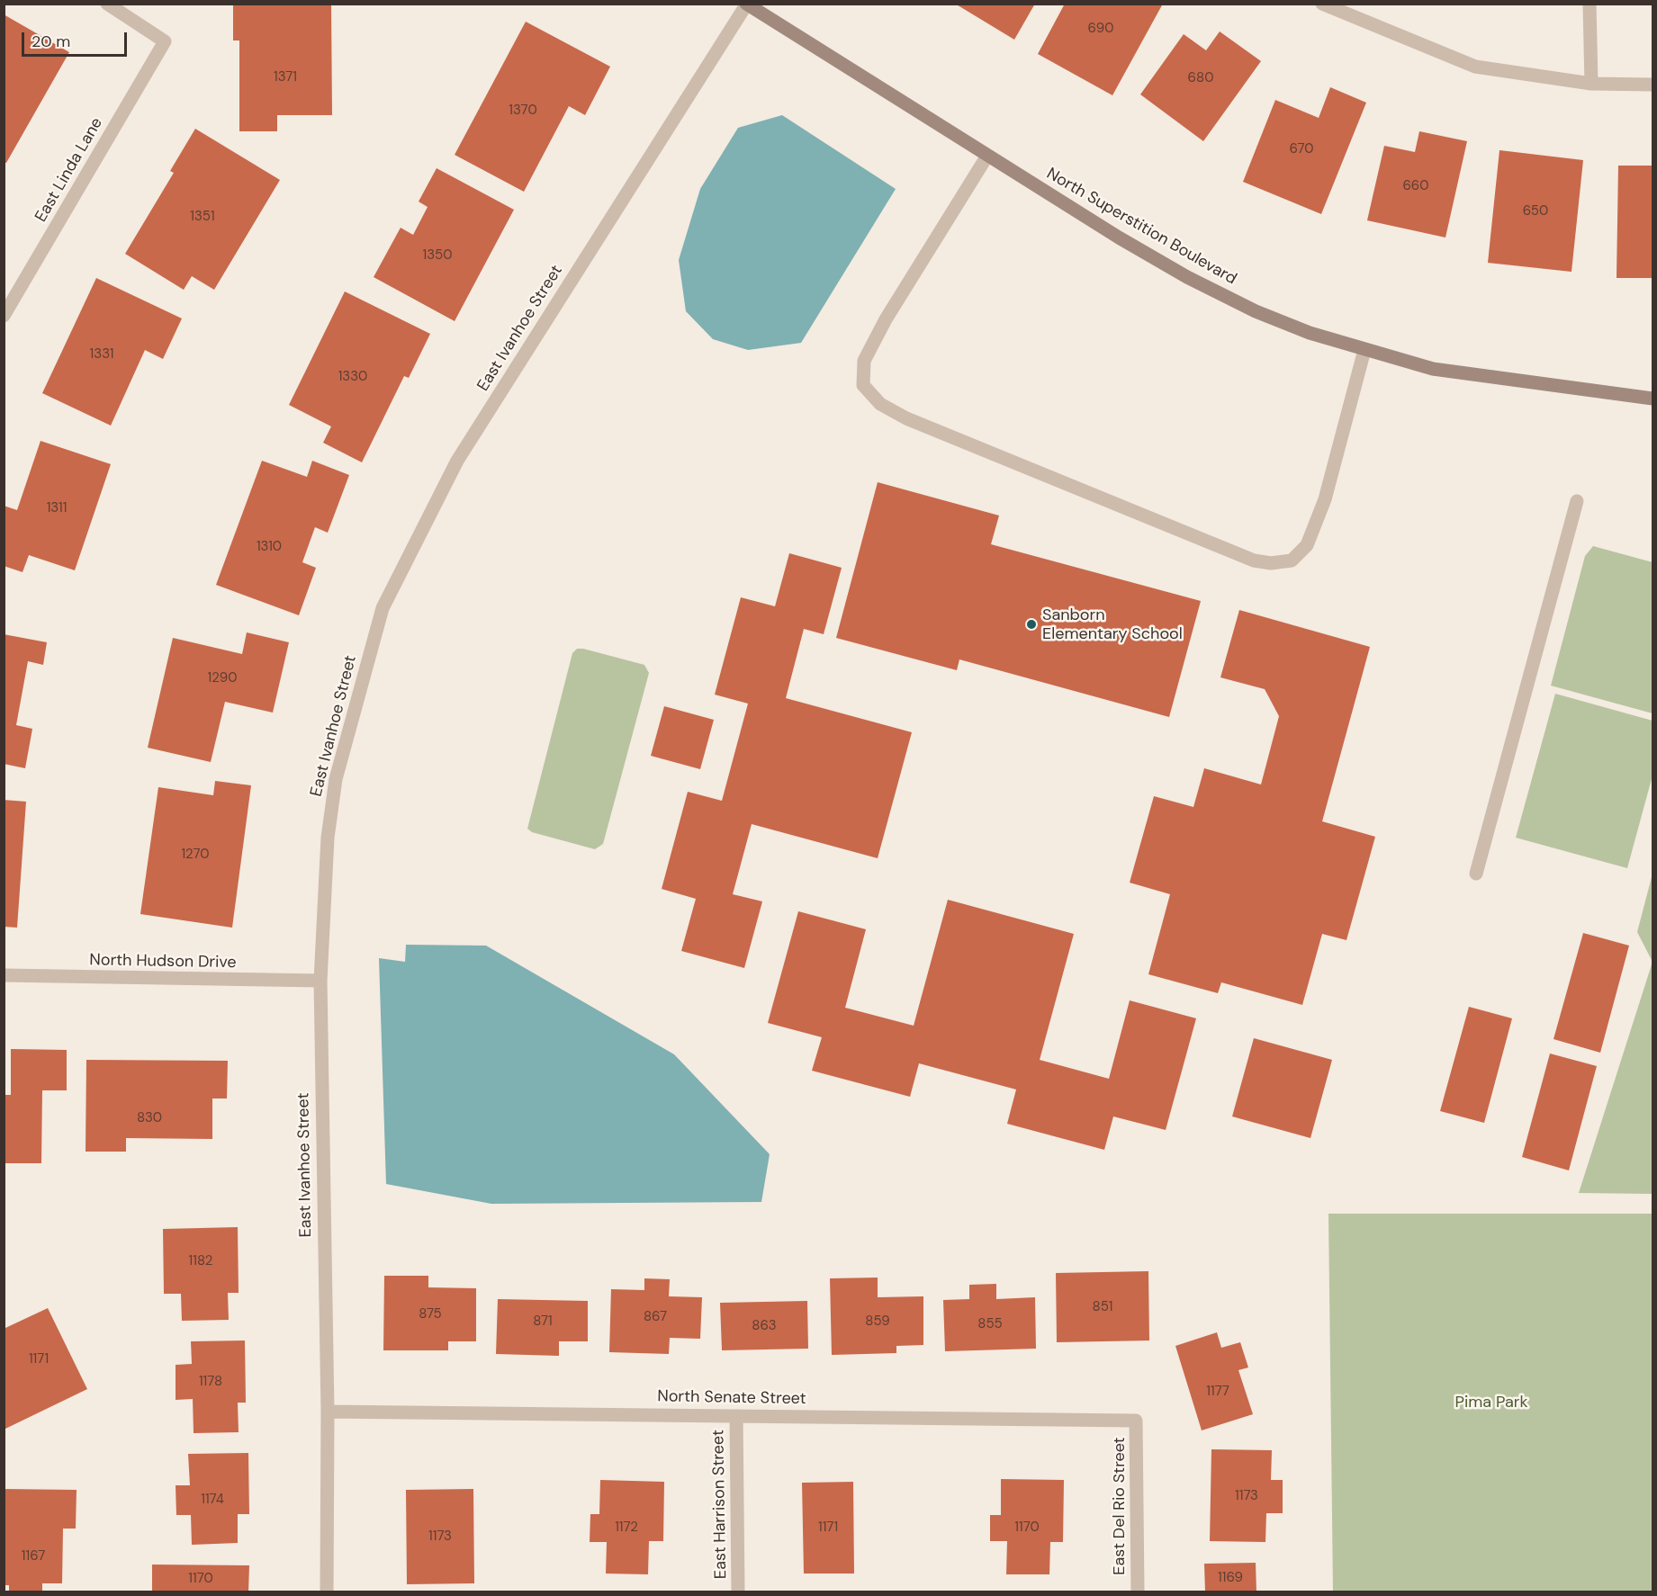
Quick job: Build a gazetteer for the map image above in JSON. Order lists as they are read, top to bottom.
{
  "streets": {
    "street": [
      "East Linda Lane",
      "North Superstition Boulevard",
      "East Ivanhoe Street",
      "North Hudson Drive",
      "North Senate Street",
      "East Harrison Street",
      "East Del Rio Street"
    ]
  },
  "crossings": [
    ["North Superstition Boulevard", "East Ivanhoe Street"],
    ["East Ivanhoe Street", "North Hudson Drive"],
    ["East Ivanhoe Street", "North Senate Street"],
    ["North Senate Street", "East Harrison Street"],
    ["North Senate Street", "East Del Rio Street"]
  ],
  "parks": ["Pima Park"],
  "places": ["Sanborn Elementary School"],
  "house_numbers": [
    "690",
    "1371",
    "680",
    "1370",
    "670",
    "660",
    "650",
    "1351",
    "1350",
    "1331",
    "1330",
    "1311",
    "1310",
    "1290",
    "1270",
    "830",
    "1182",
    "851",
    "875",
    "867",
    "871",
    "859",
    "855",
    "863",
    "1171",
    "1178",
    "1177",
    "1173",
    "1174",
    "1172",
    "1171",
    "1170",
    "1173",
    "1167",
    "1169",
    "1170"
  ],
  "scale_bar": "20 m"
}
